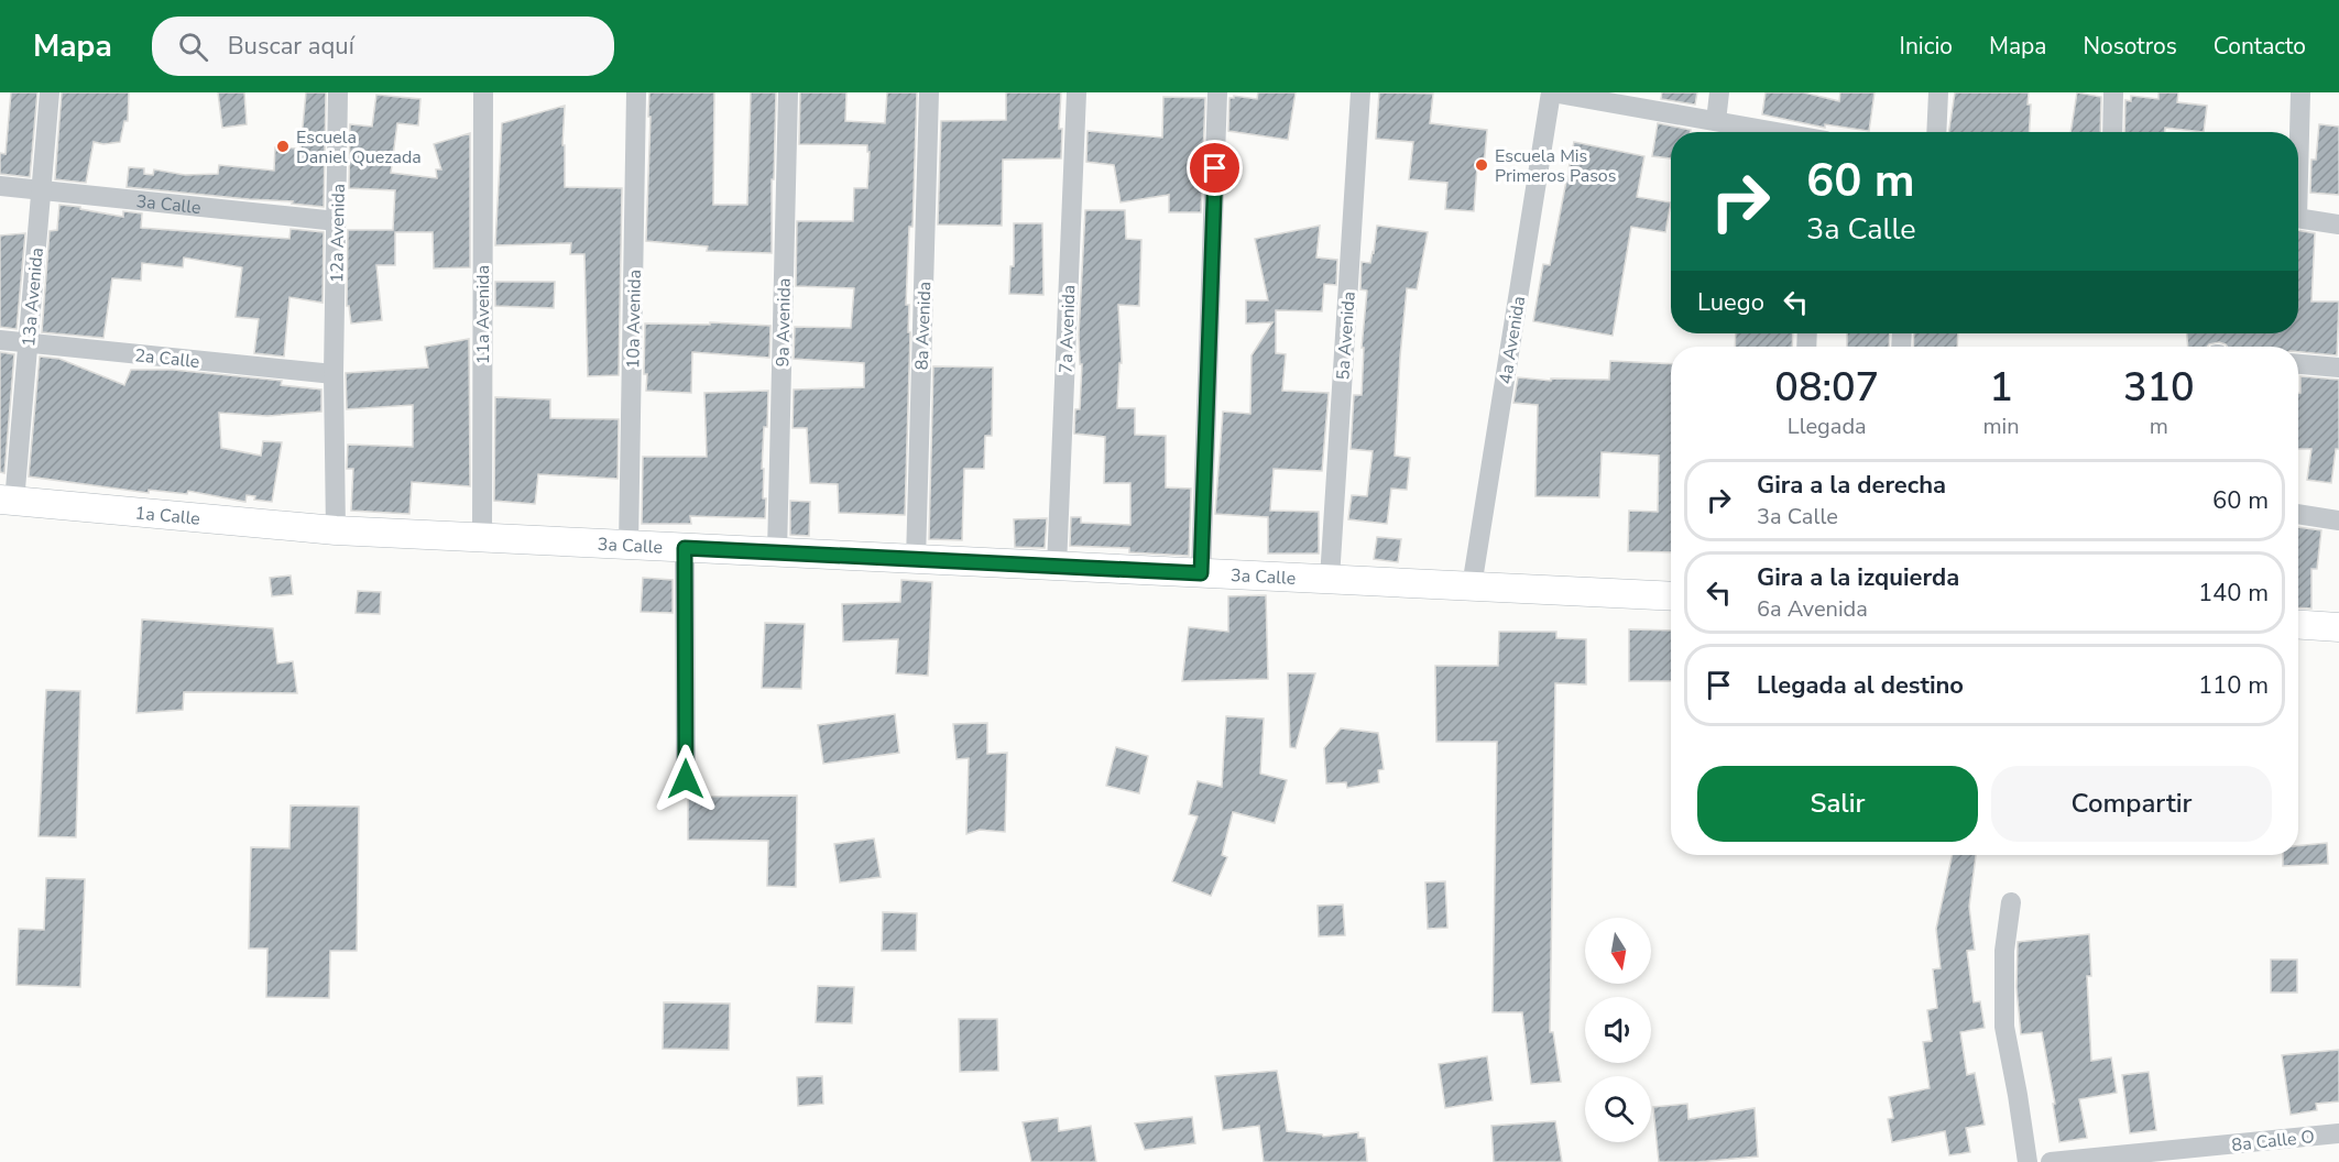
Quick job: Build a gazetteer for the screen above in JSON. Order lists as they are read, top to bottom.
{
  "streets": {
    "street": [
      "3a Calle",
      "12a Avenida",
      "13a Avenida",
      "11a Avenida",
      "10a Avenida",
      "9a Avenida",
      "8a Avenida",
      "7a Avenida",
      "5a Avenida",
      "4a Avenida",
      "2a Calle",
      "1a Calle",
      "8a Calle O"
    ]
  },
  "crossings": [
    ["3a Calle", "12a Avenida"],
    ["3a Calle", "13a Avenida"],
    ["3a Calle", "11a Avenida"],
    ["3a Calle", "10a Avenida"],
    ["3a Calle", "9a Avenida"],
    ["3a Calle", "8a Avenida"],
    ["3a Calle", "7a Avenida"],
    ["3a Calle", "5a Avenida"],
    ["3a Calle", "4a Avenida"],
    ["3a Calle", "1a Calle"],
    ["12a Avenida", "2a Calle"],
    ["12a Avenida", "1a Calle"],
    ["13a Avenida", "2a Calle"],
    ["13a Avenida", "1a Calle"]
  ],
  "places": ["Escuela Daniel Quezada", "Escuela Mis Primeros Pasos"],
  "north": "bottom",
  "page": {
    "header": "Mapa",
    "search": "Buscar aquí",
    "nav": [
      "Inicio",
      "Mapa",
      "Nosotros",
      "Contacto"
    ],
    "turn": ["60 m", "3a Calle"],
    "then": "Luego",
    "eta": [
      "08:07",
      "Llegada",
      "1",
      "min",
      "310",
      "m"
    ],
    "list": [
      {
        "name": "Gira a la derecha",
        "note": "3a Calle",
        "value": "60 m"
      },
      {
        "name": "Gira a la izquierda",
        "note": "6a Avenida",
        "value": "140 m"
      },
      {
        "name": "Llegada al destino",
        "value": "110 m"
      }
    ],
    "buttons": ["Salir", "Compartir"]
  }
}
